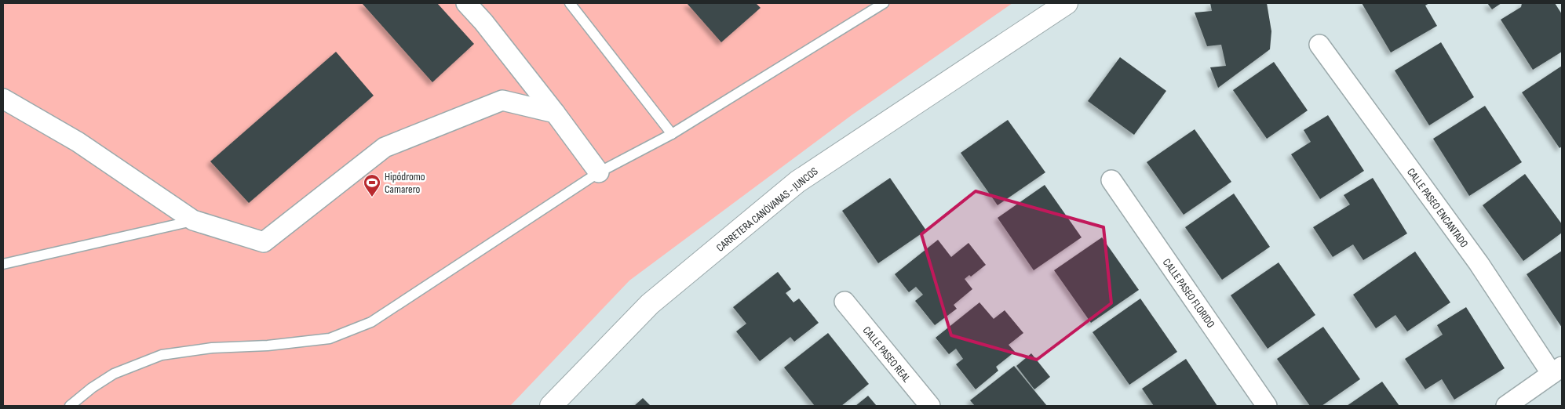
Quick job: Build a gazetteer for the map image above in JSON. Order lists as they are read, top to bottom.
{
  "streets": {
    "main road": ["CARRETERA CANÓVANAS - JUNCOS"],
    "street": ["CALLE PASEO ENCANTADO", "CALLE PASEO FLORIDO", "CALLE PASEO REAL"]
  },
  "places": {
    "sports": ["Hipódromo Camarero"]
  }
}
